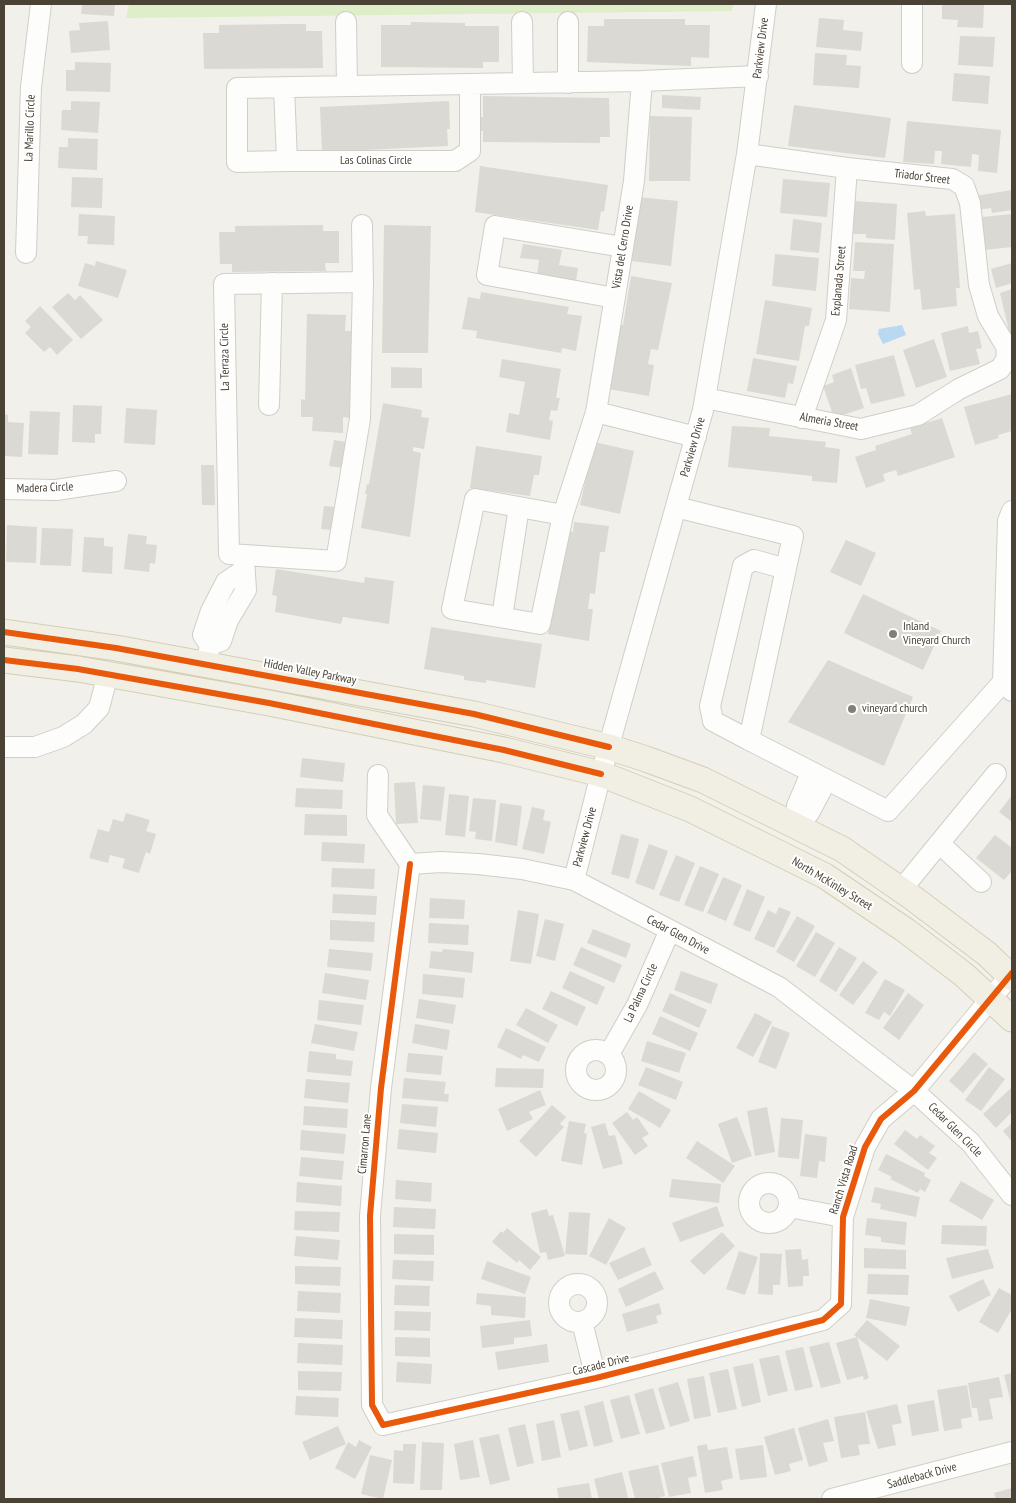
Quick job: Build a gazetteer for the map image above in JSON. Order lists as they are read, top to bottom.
{
  "streets": {
    "main road": ["Hidden Valley Parkway", "North McKinley Street"],
    "street": [
      "Parkview Drive",
      "La Marillo Circle",
      "Las Colinas Circle",
      "Triador Street",
      "Vista del Cerro Drive",
      "Explanada Street",
      "La Terraza Circle",
      "Almeria Street",
      "Madera Circle",
      "Cedar Glen Drive",
      "La Palma Circle",
      "Cedar Glen Circle",
      "Cimarron Lane",
      "Ranch Vista Road",
      "Cascade Drive",
      "Saddleback Drive"
    ]
  },
  "crossings": [
    ["Parkview Drive", "Triador Street"],
    ["Parkview Drive", "Almeria Street"],
    ["Parkview Drive", "Hidden Valley Parkway"],
    ["Parkview Drive", "North McKinley Street"],
    ["Parkview Drive", "Cedar Glen Drive"],
    ["Triador Street", "Explanada Street"],
    ["Triador Street", "Almeria Street"],
    ["Explanada Street", "Almeria Street"],
    ["North McKinley Street", "Ranch Vista Road"],
    ["Cedar Glen Drive", "La Palma Circle"],
    ["Cedar Glen Drive", "Cedar Glen Circle"],
    ["Cedar Glen Drive", "Cimarron Lane"],
    ["Cedar Glen Drive", "Ranch Vista Road"],
    ["Cedar Glen Circle", "Ranch Vista Road"],
    ["Cimarron Lane", "Cascade Drive"],
    ["Ranch Vista Road", "Cascade Drive"]
  ],
  "places": ["Inland Vineyard Church", "vineyard church"]
}
